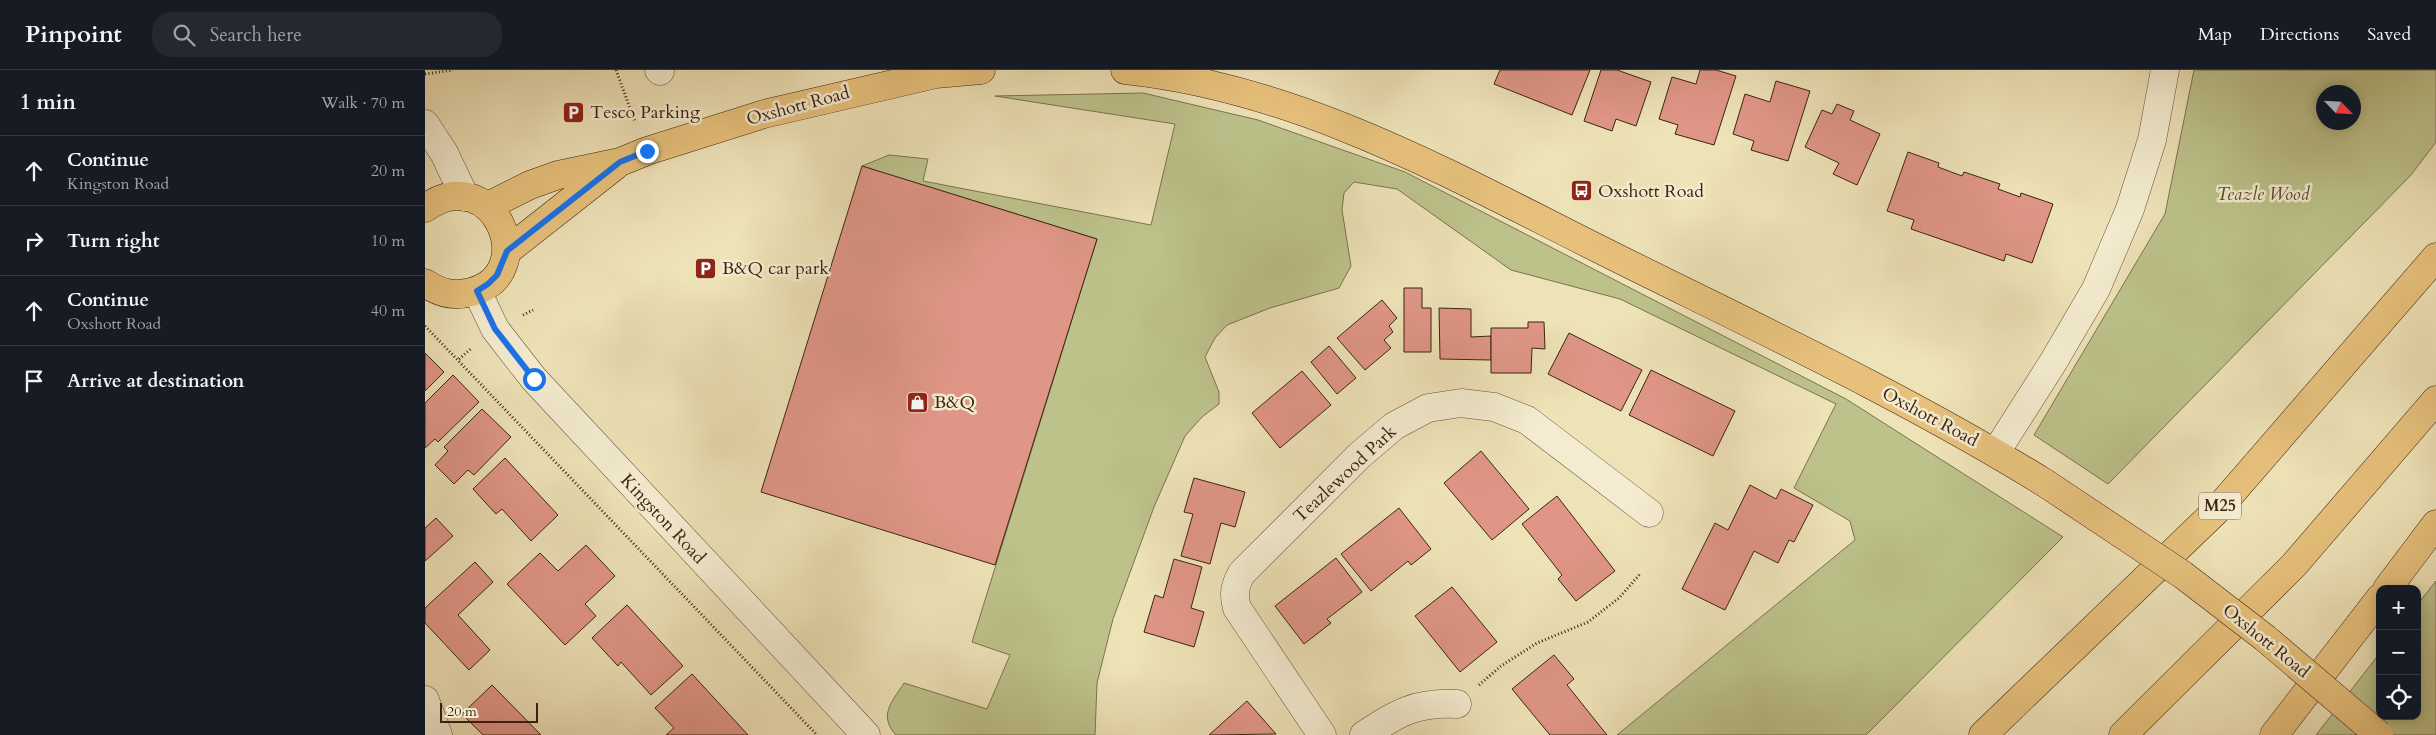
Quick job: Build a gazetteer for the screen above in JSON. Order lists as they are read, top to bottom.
{
  "streets": {
    "main road": ["Oxshott Road", "M25"],
    "street": ["Teazlewood Park", "Kingston Road"]
  },
  "parks": ["Teazle Wood"],
  "places": {
    "parking": ["Tesco Parking", "B&Q car park"],
    "bus stop": ["Oxshott Road"],
    "shop": ["B&Q"]
  },
  "scale_bar": "20 m",
  "north": "bottom right",
  "page": {
    "header": "Pinpoint",
    "search": "Search here",
    "nav": ["Map", "Directions", "Saved"],
    "heading": ["1 min", "Walk · 70 m"],
    "list": [
      ["Continue", "Kingston Road", "20 m"],
      ["Turn right", "10 m"],
      ["Continue", "Oxshott Road", "40 m"],
      "Arrive at destination"
    ],
    "map_buttons": ["+", "−"],
    "scale": "20 m"
  }
}
